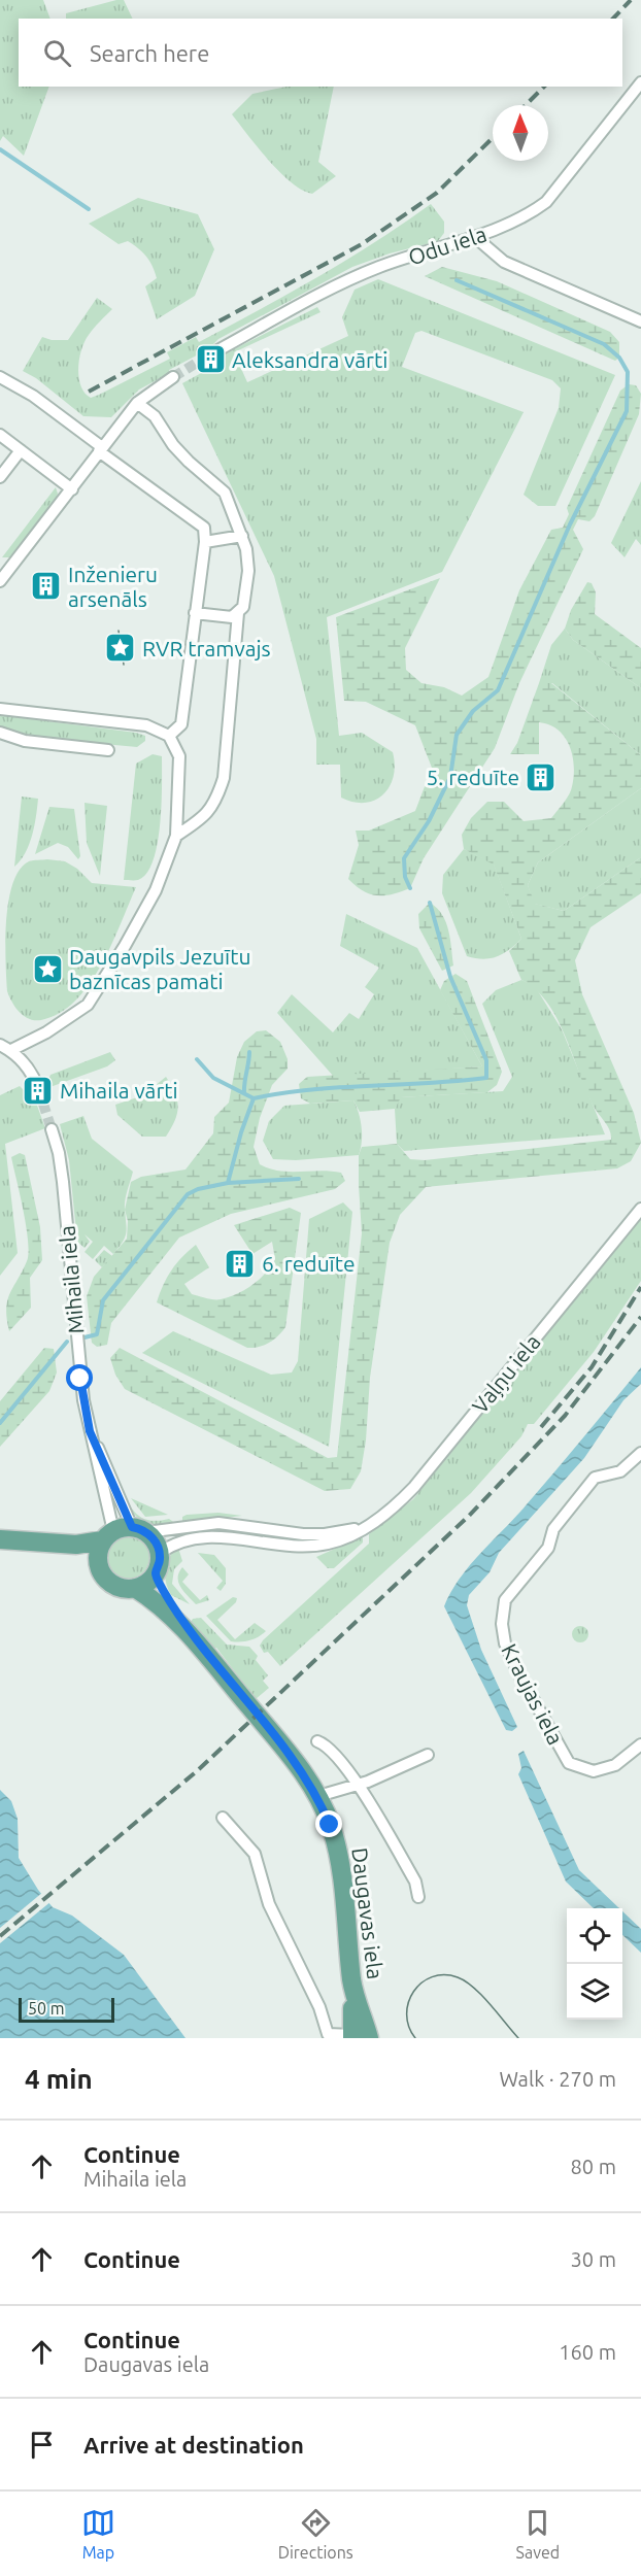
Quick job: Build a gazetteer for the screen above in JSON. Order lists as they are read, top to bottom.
{
  "streets": {
    "main road": ["Daugavas iela"],
    "street": [
      "Odu iela",
      "Mihaila iela",
      "Vaļņu iela",
      "Kraujas iela"
    ]
  },
  "crossings": [
    ["Mihaila iela", "Vaļņu iela"],
    ["Mihaila iela", "Daugavas iela"],
    ["Vaļņu iela", "Daugavas iela"]
  ],
  "places": {
    "building": [
      "Aleksandra vārti",
      "Inženieru arsenāls",
      "5. reduīte",
      "Mihaila vārti",
      "6. reduīte"
    ],
    "place": ["RVR tramvajs", "Daugavpils Jezuītu baznīcas pamati"]
  },
  "scale_bar": "50 m",
  "north": "top",
  "page": {
    "search": "Search here",
    "scale": "50 m",
    "heading": ["4 min", "Walk · 270 m"],
    "list": [
      ["Continue", "Mihaila iela", "80 m"],
      ["Continue", "30 m"],
      ["Continue", "Daugavas iela", "160 m"],
      "Arrive at destination"
    ],
    "nav": ["Map", "Directions", "Saved"]
  }
}
